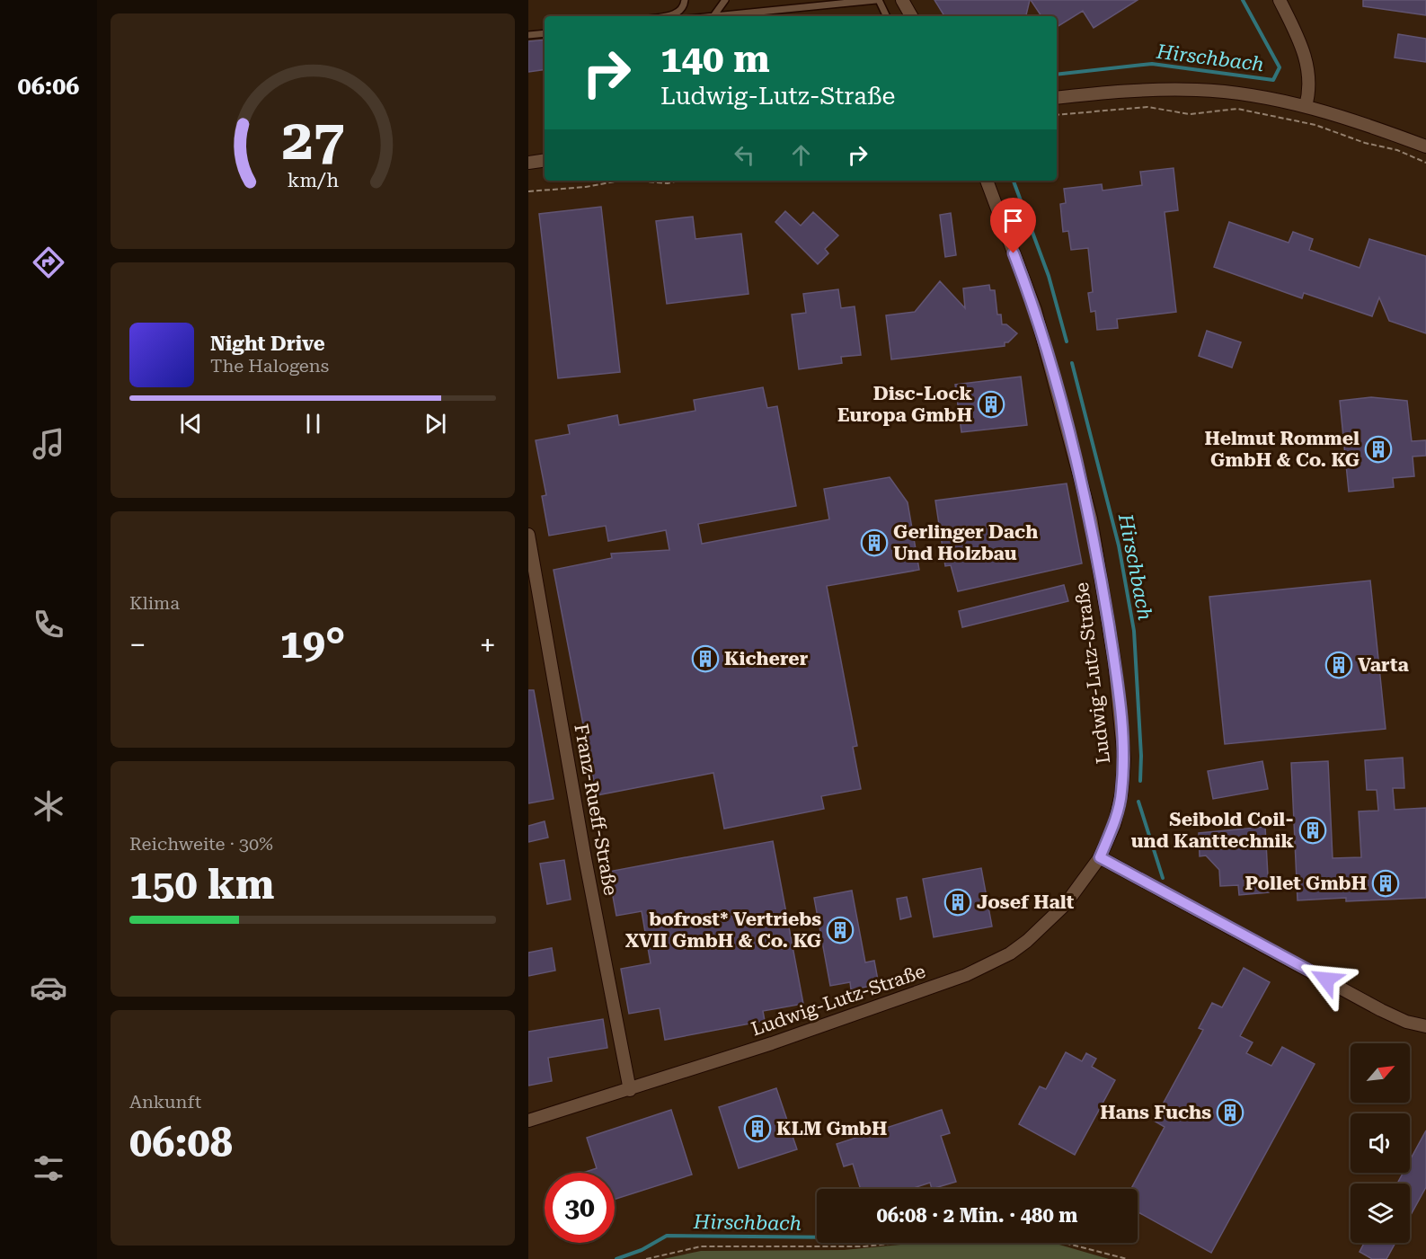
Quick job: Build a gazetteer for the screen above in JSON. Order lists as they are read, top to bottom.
{
  "streets": {
    "street": ["Ludwig-Lutz-Straße", "Franz-Rueff-Straße"]
  },
  "crossings": [
    ["Ludwig-Lutz-Straße", "Franz-Rueff-Straße"]
  ],
  "water": ["Hirschbach"],
  "places": {
    "building": [
      "Disc-Lock Europa GmbH",
      "Helmut Rommel GmbH & Co. KG",
      "Gerlinger Dach Und Holzbau",
      "Kicherer",
      "Varta",
      "Seibold Coil- und Kanttechnik",
      "Pollet GmbH",
      "Josef Halt",
      "bofrost* Vertriebs XVII GmbH & Co. KG",
      "Hans Fuchs",
      "KLM GmbH"
    ]
  },
  "north": "top right",
  "page": {
    "tabs": "06:06",
    "turn": ["140 m", "Ludwig-Lutz-Straße"],
    "song": ["Night Drive", "The Halogens"],
    "tile": [
      "Klima",
      ["Reichweite · 30%", "150 km"],
      ["Ankunft", "06:08"]
    ],
    "heat": ["−", "19°", "+"],
    "limit": "30",
    "trip": "06:08 · 2 Min. · 480 m",
    "gauge": ["27", "km/h"]
  }
}
